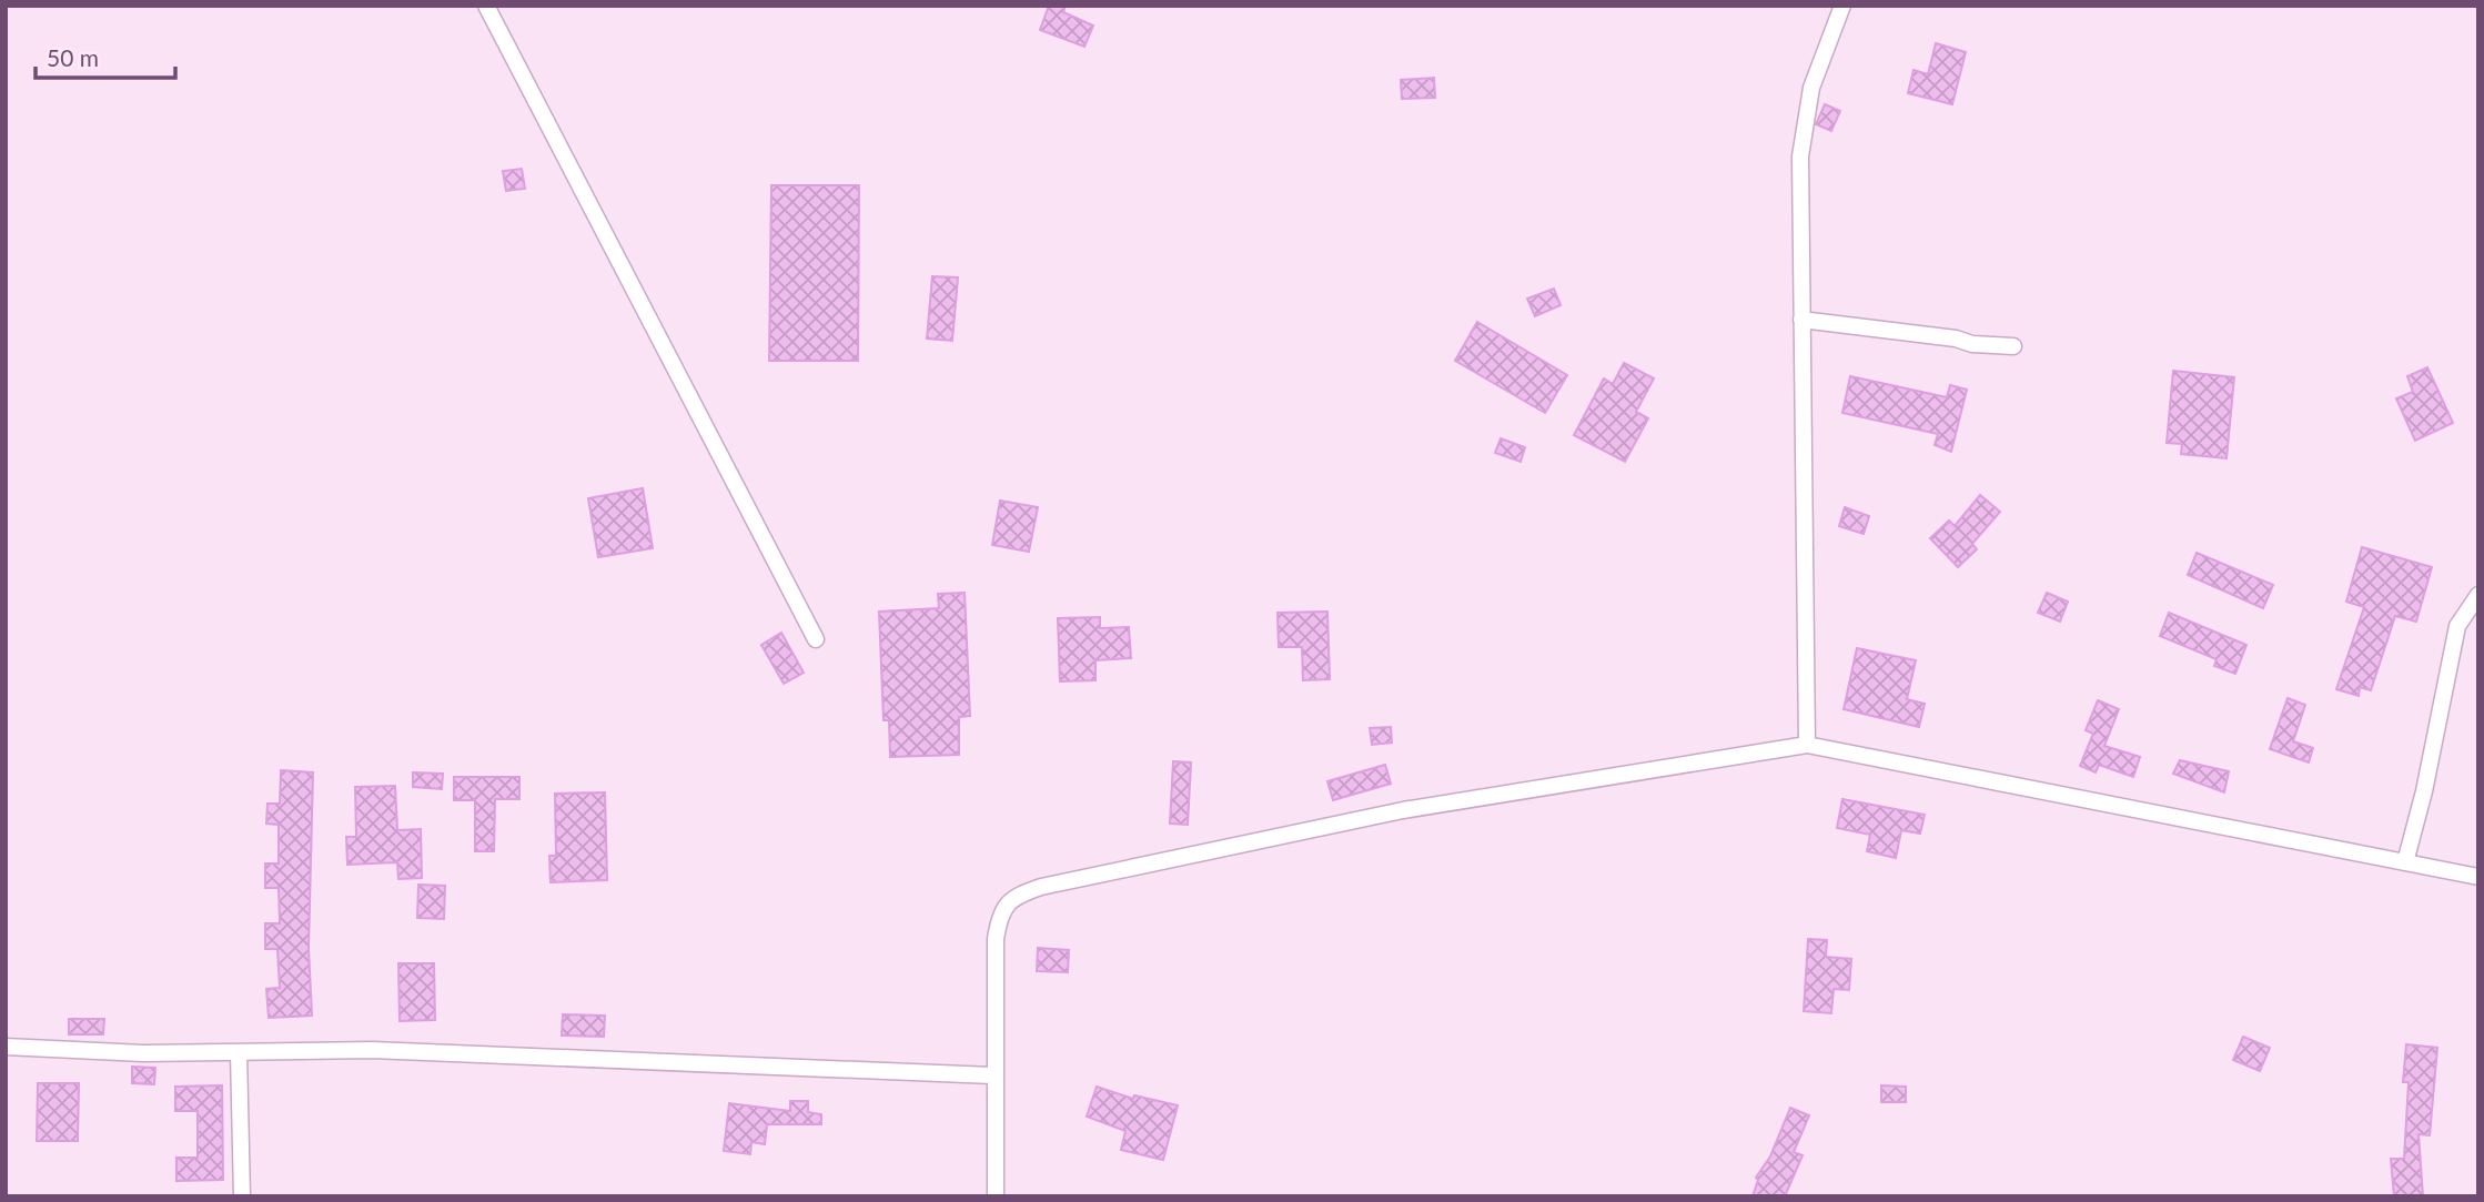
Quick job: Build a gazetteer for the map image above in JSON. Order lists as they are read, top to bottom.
{
  "scale_bar": "50 m"
}
